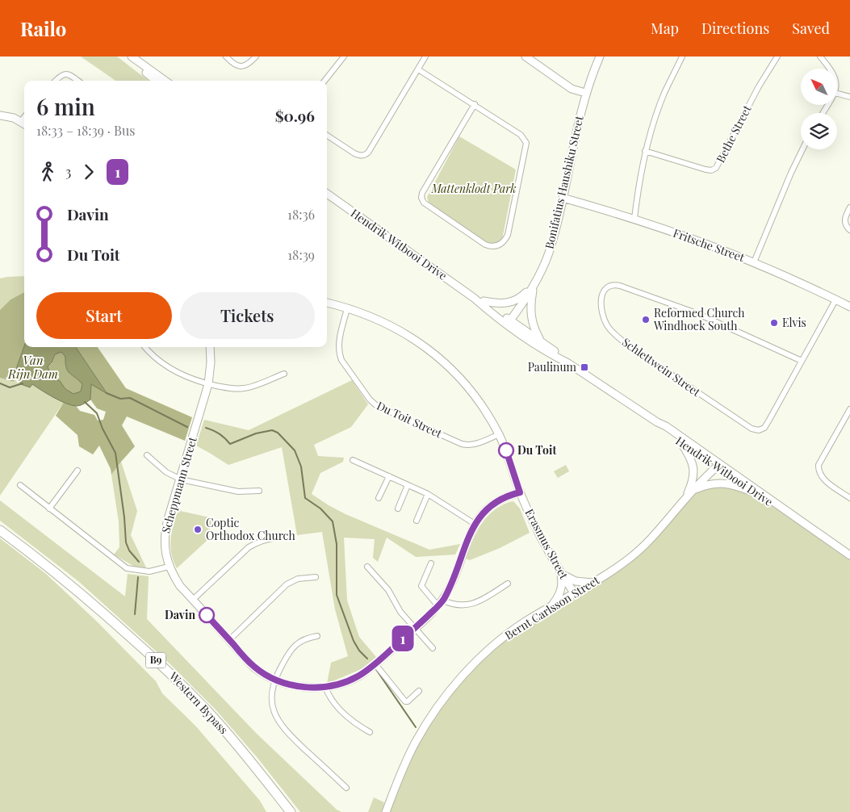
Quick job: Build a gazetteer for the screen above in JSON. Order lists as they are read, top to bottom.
{
  "streets": {
    "highway": ["B9", "Western Bypass"],
    "street": [
      "Bethe Street",
      "Bonifatius Haushiku Street",
      "Hendrik Witbooi Drive",
      "Fritsche Street",
      "Schlettwein Street",
      "Du Toit Street",
      "Scheppmann Street",
      "Erasmus Street",
      "Bernt Carlsson Street"
    ]
  },
  "crossings": [
    ["Bonifatius Haushiku Street", "Hendrik Witbooi Drive"],
    ["Bonifatius Haushiku Street", "Fritsche Street"],
    ["Hendrik Witbooi Drive", "Bernt Carlsson Street"],
    ["Fritsche Street", "Schlettwein Street"],
    ["Du Toit Street", "Erasmus Street"],
    ["Scheppmann Street", "Erasmus Street"],
    ["Erasmus Street", "Bernt Carlsson Street"]
  ],
  "water": ["Van Rijn Dam"],
  "parks": ["Mattenklodt Park"],
  "places": {
    "other": [
      "Reformed Church Windhoek South",
      "Elvis",
      "Du Toit",
      "Coptic Orthodox Church",
      "Davin"
    ],
    "transit": ["Paulinum"]
  },
  "lines": ["bus line 1"],
  "north": "top left",
  "page": {
    "header": "Railo",
    "nav": ["Map", "Directions", "Saved"],
    "on_map": "1",
    "heading": ["6 min", "18:33 – 18:39 · Bus", "$0.96"],
    "legs": ["3", "1"],
    "list": [
      {
        "name": "Davin",
        "value": "18:36"
      },
      {
        "name": "Du Toit",
        "value": "18:39"
      }
    ],
    "buttons": ["Start", "Tickets"]
  }
}
